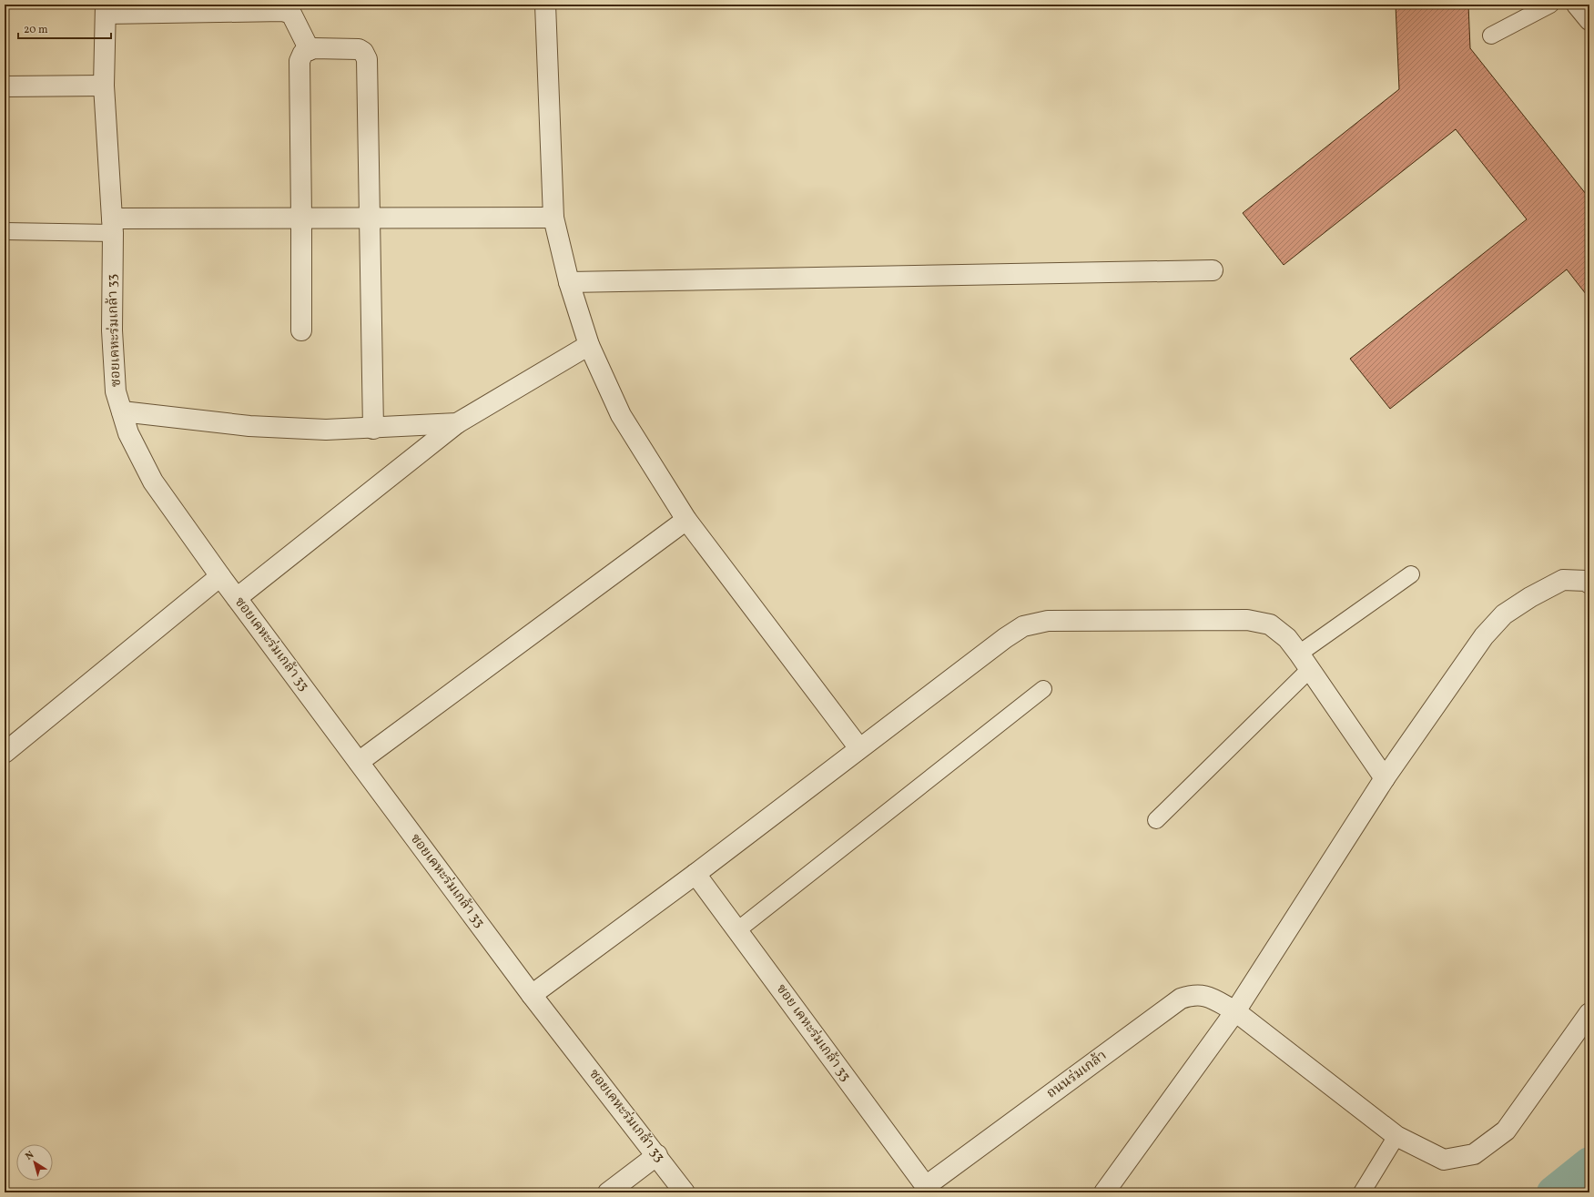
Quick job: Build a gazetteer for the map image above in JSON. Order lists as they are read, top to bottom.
{
  "streets": {
    "street": ["ซอยเคหะร่มเกล้า 33", "ซอย เคหะร่มเกล้า 33", "ถนนร่มเกล้า"]
  },
  "crossings": [
    ["ซอย เคหะร่มเกล้า 33", "ถนนร่มเกล้า"]
  ],
  "scale_bar": "20 m",
  "north": "top left"
}
